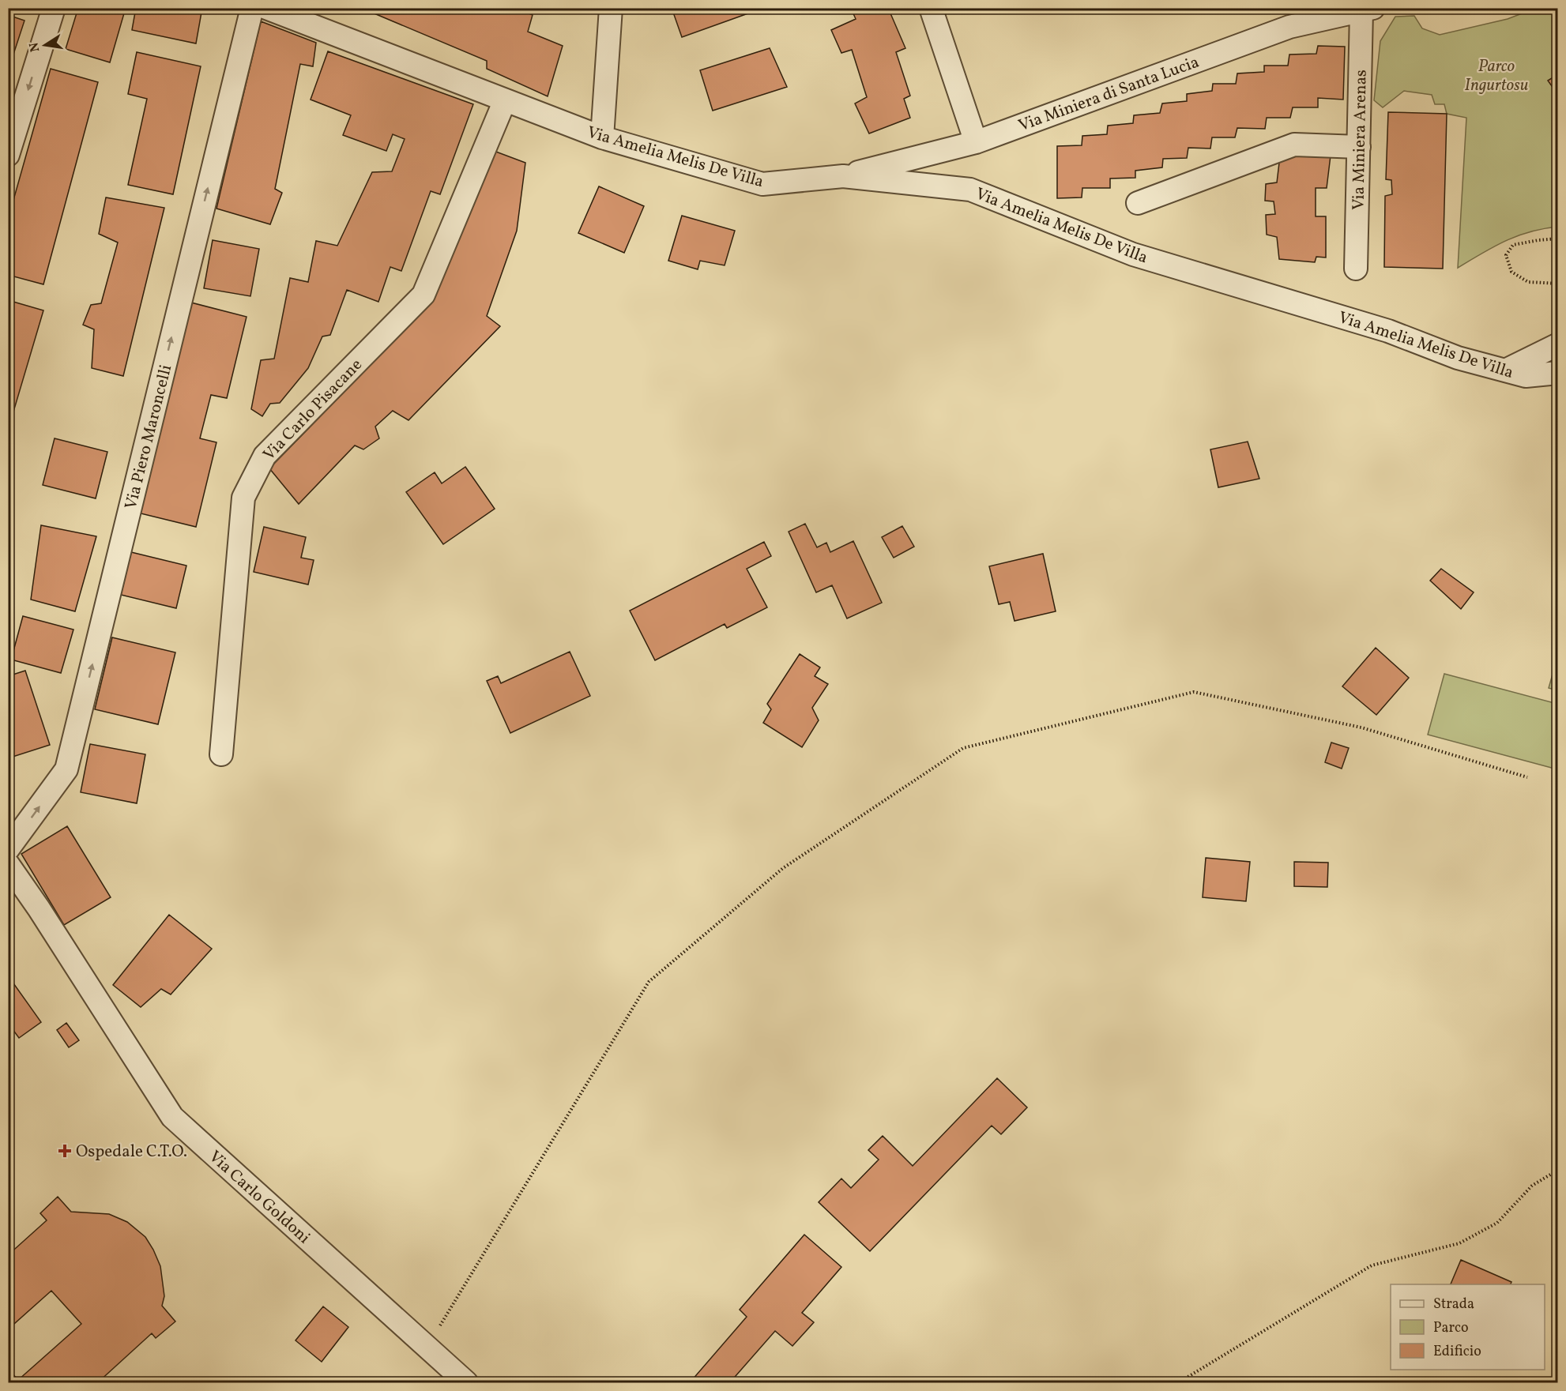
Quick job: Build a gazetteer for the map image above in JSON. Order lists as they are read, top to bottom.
{
  "streets": {
    "street": [
      "Via Miniera di Santa Lucia",
      "Via Miniera Arenas",
      "Via Amelia Melis De Villa",
      "Via Carlo Pisacane",
      "Via Piero Maroncelli",
      "Via Carlo Goldoni"
    ]
  },
  "crossings": [
    ["Via Miniera di Santa Lucia", "Via Miniera Arenas"],
    ["Via Miniera di Santa Lucia", "Via Amelia Melis De Villa"],
    ["Via Amelia Melis De Villa", "Via Carlo Pisacane"]
  ],
  "one_way": ["Via Piero Maroncelli"],
  "parks": ["Parco Ingurtosu"],
  "places": {
    "health": ["Ospedale C.T.O."]
  },
  "legend": ["Strada", "Parco", "Edificio"],
  "north": "left"
}
